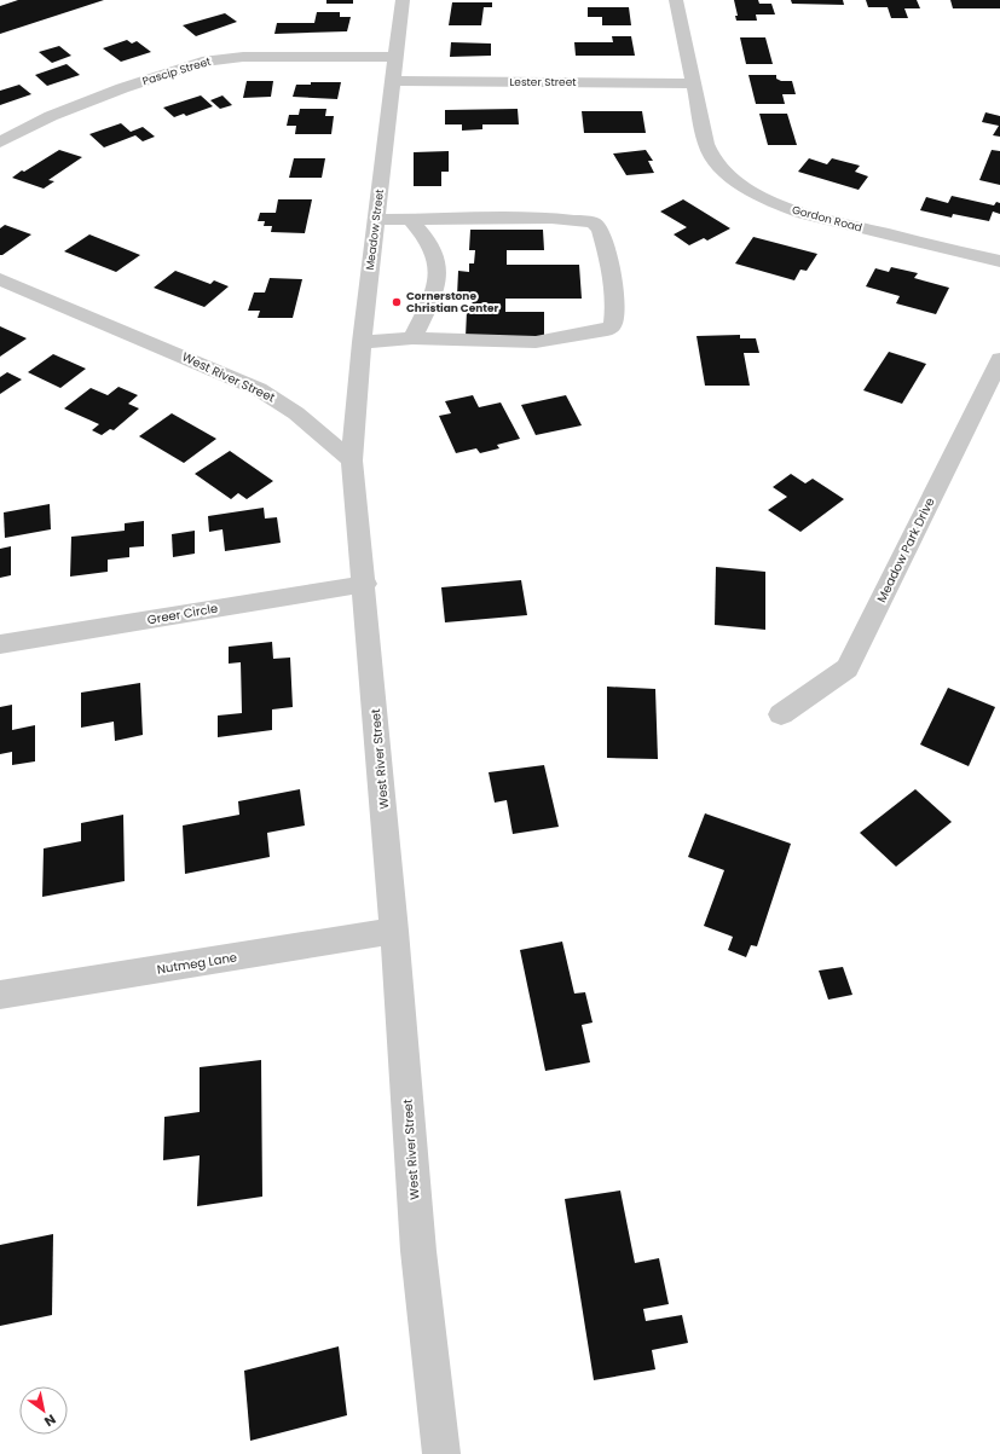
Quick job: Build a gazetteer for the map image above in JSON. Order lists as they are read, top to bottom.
{
  "streets": {
    "street": [
      "Pascip Street",
      "Lester Street",
      "Gordon Road",
      "Meadow Street",
      "West River Street",
      "Meadow Park Drive",
      "Greer Circle",
      "Nutmeg Lane"
    ]
  },
  "crossings": [
    ["Pascip Street", "Meadow Street"],
    ["Lester Street", "Gordon Road"],
    ["Lester Street", "Meadow Street"],
    ["Meadow Street", "West River Street"],
    ["West River Street", "Greer Circle"],
    ["West River Street", "Nutmeg Lane"]
  ],
  "places": ["Cornerstone Christian Center"],
  "north": "bottom right"
}
